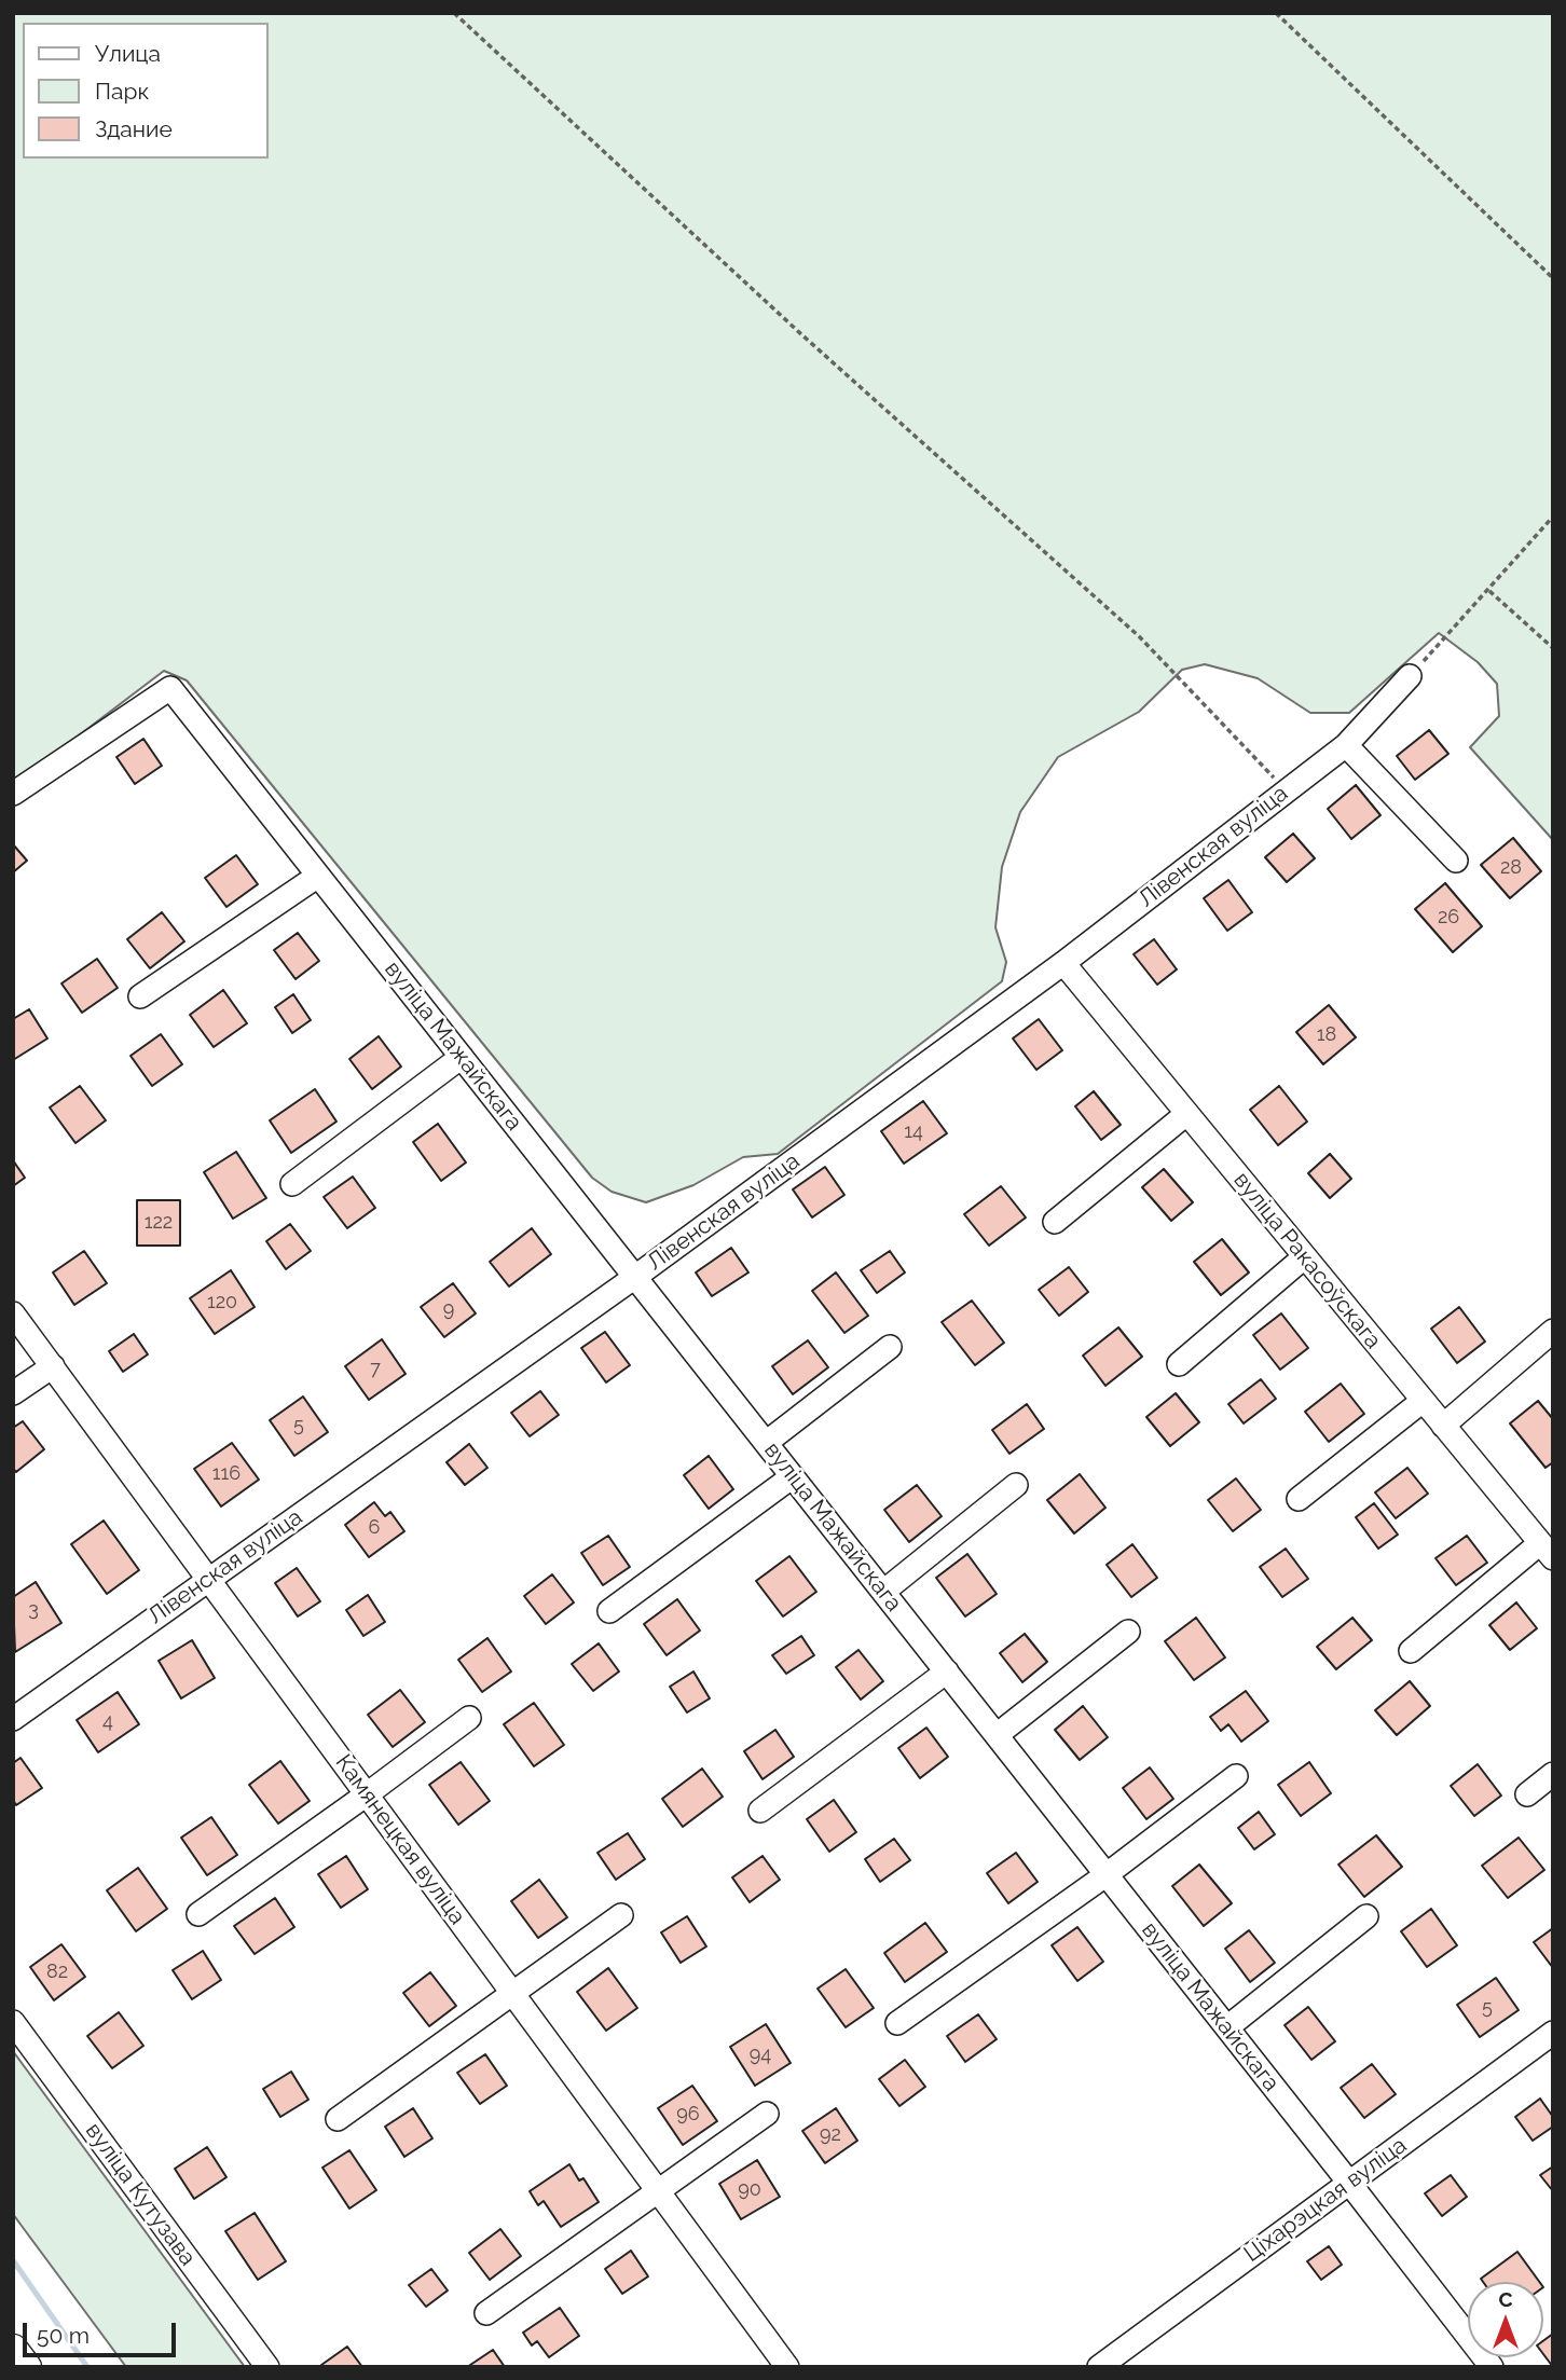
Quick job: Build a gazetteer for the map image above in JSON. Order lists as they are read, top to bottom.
{
  "streets": {
    "street": [
      "Лівенская вуліца",
      "вуліца Мажайскага",
      "вуліца Ракасоўскага",
      "Камянецкая вуліца",
      "вуліца Кутузава",
      "Ціхарэцкая вуліца"
    ]
  },
  "crossings": [
    ["Лівенская вуліца", "вуліца Мажайскага"],
    ["Лівенская вуліца", "вуліца Ракасоўскага"],
    ["Лівенская вуліца", "Камянецкая вуліца"],
    ["вуліца Мажайскага", "Ціхарэцкая вуліца"]
  ],
  "house_numbers": [
    "28",
    "26",
    "18",
    "14",
    "122",
    "120",
    "9",
    "7",
    "5",
    "116",
    "6",
    "3",
    "4",
    "82",
    "5",
    "94",
    "96",
    "92",
    "90"
  ],
  "legend": ["Улица", "Парк", "Здание"],
  "scale_bar": "50 m",
  "north": "top"
}
